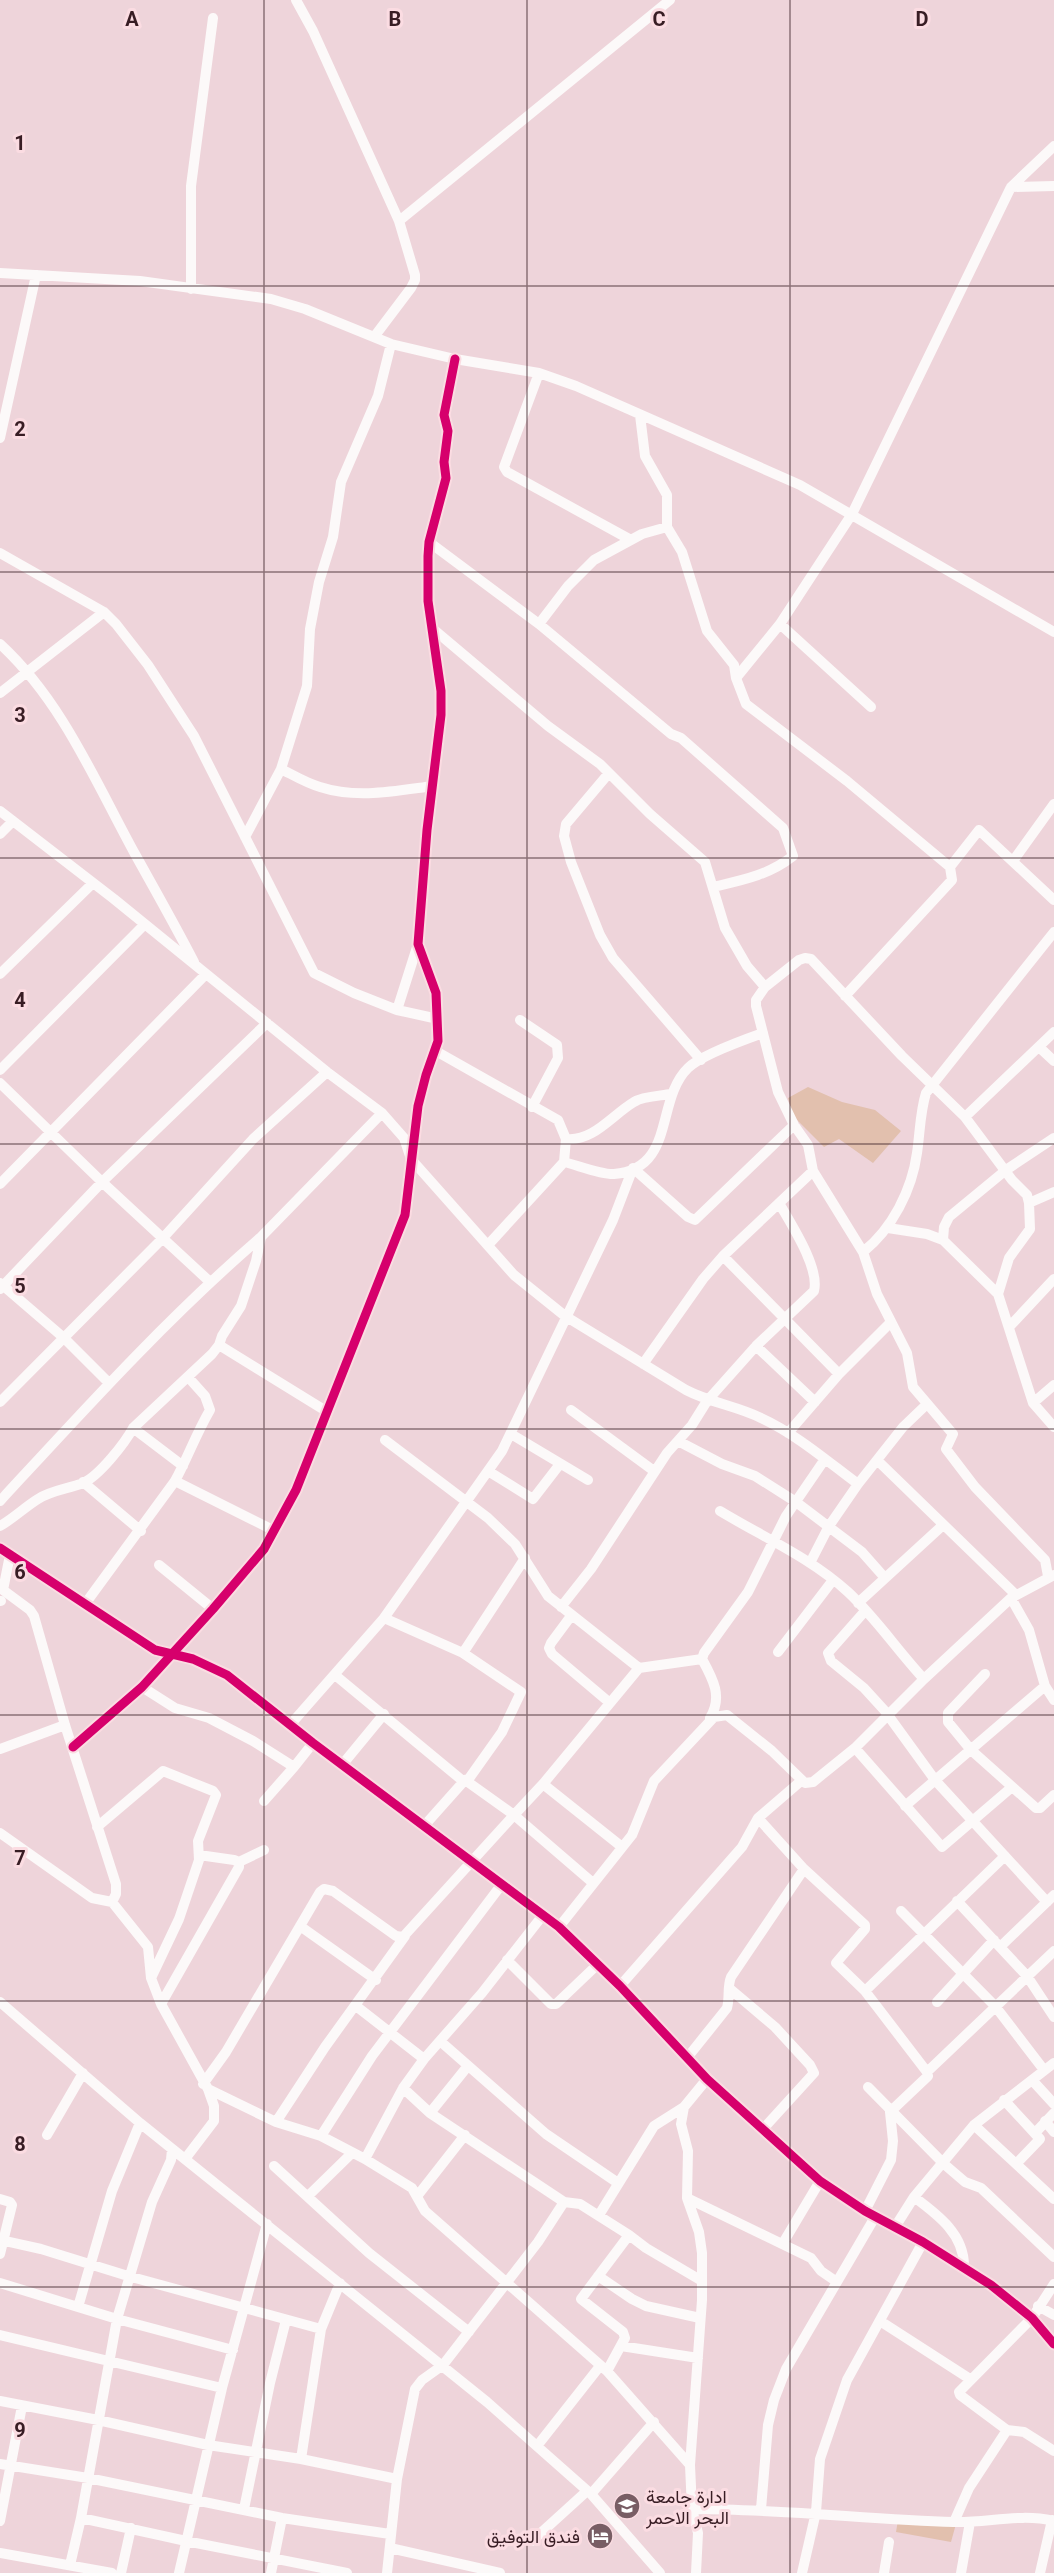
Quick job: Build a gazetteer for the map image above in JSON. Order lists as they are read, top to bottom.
{
  "places": {
    "school or university": ["ادارة جامعة البحر الاحمر"],
    "hotel": ["فندق التوفيق"]
  },
  "grid": {
    "columns": [
      "A",
      "B",
      "C",
      "D"
    ],
    "rows": [
      "1",
      "2",
      "3",
      "4",
      "5",
      "6",
      "7",
      "8",
      "9"
    ]
  }
}
